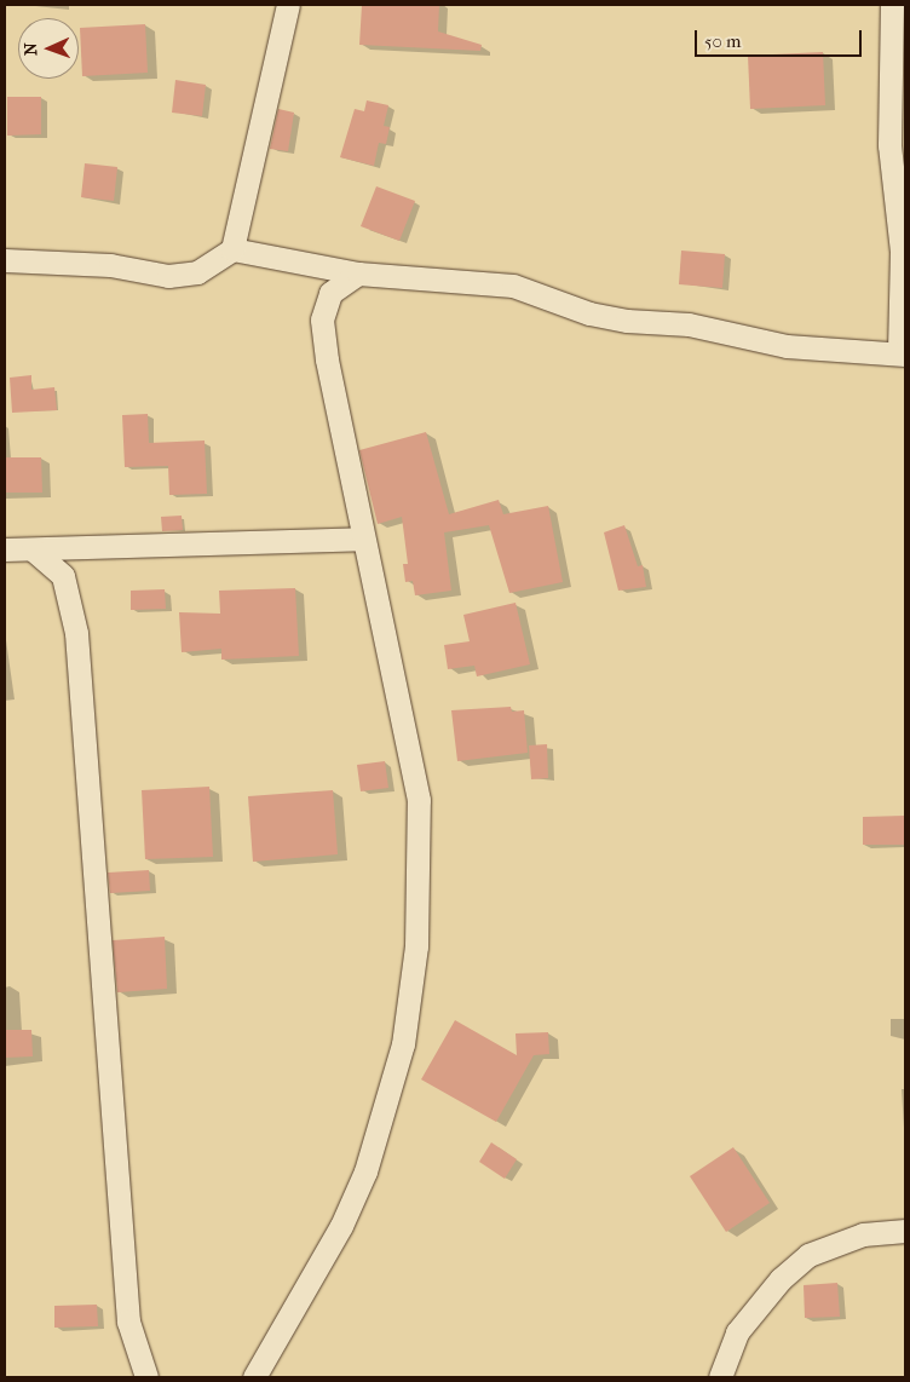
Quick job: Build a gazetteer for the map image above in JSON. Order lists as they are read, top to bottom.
{
  "scale_bar": "50 m",
  "north": "left"
}
